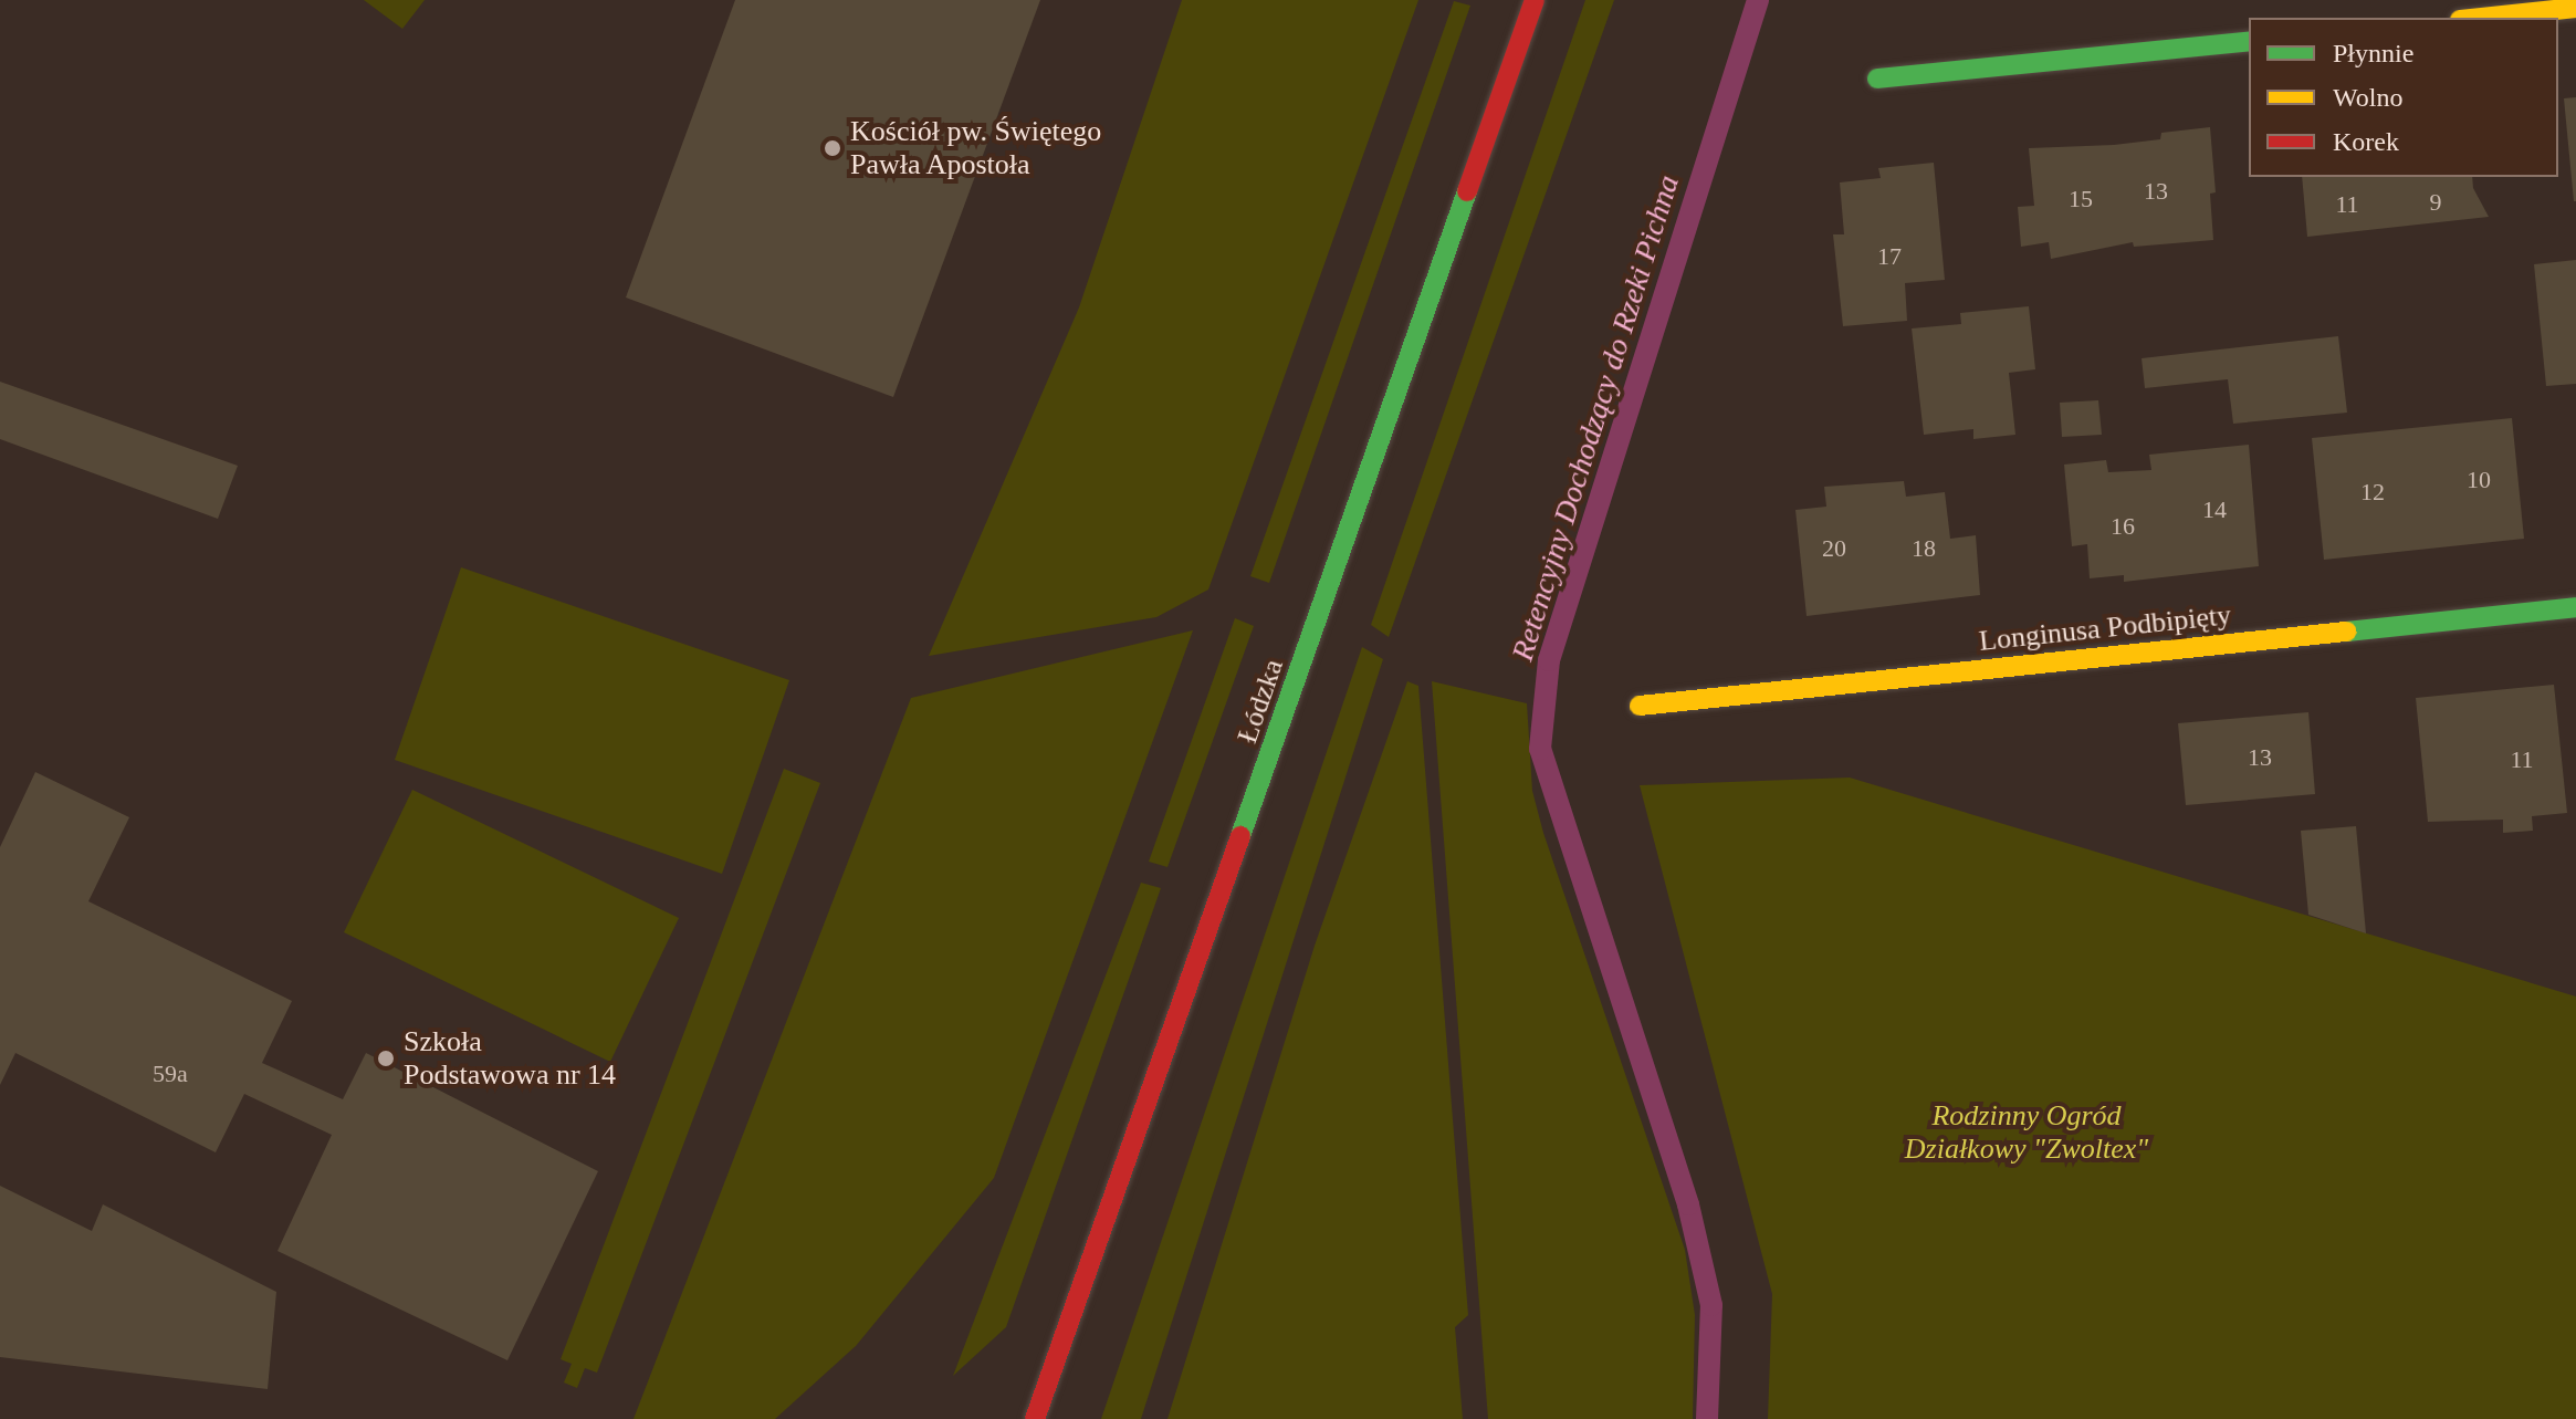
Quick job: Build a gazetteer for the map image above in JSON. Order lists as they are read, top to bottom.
{
  "streets": {
    "main road": ["Longinusa Podbipięty", "Łódzka"]
  },
  "water": ["Retencyjny Dochodzący do Rzeki Pichna"],
  "parks": ["Rodzinny Ogród Działkowy \"Zwoltex\""],
  "places": ["Kościół pw. Świętego Pawła Apostoła", "Szkoła Podstawowa nr 14"],
  "house_numbers": [
    "13",
    "15",
    "9",
    "11",
    "17",
    "10",
    "12",
    "14",
    "16",
    "20",
    "18",
    "13",
    "11",
    "59a"
  ],
  "legend": ["Płynnie", "Wolno", "Korek"]
}
